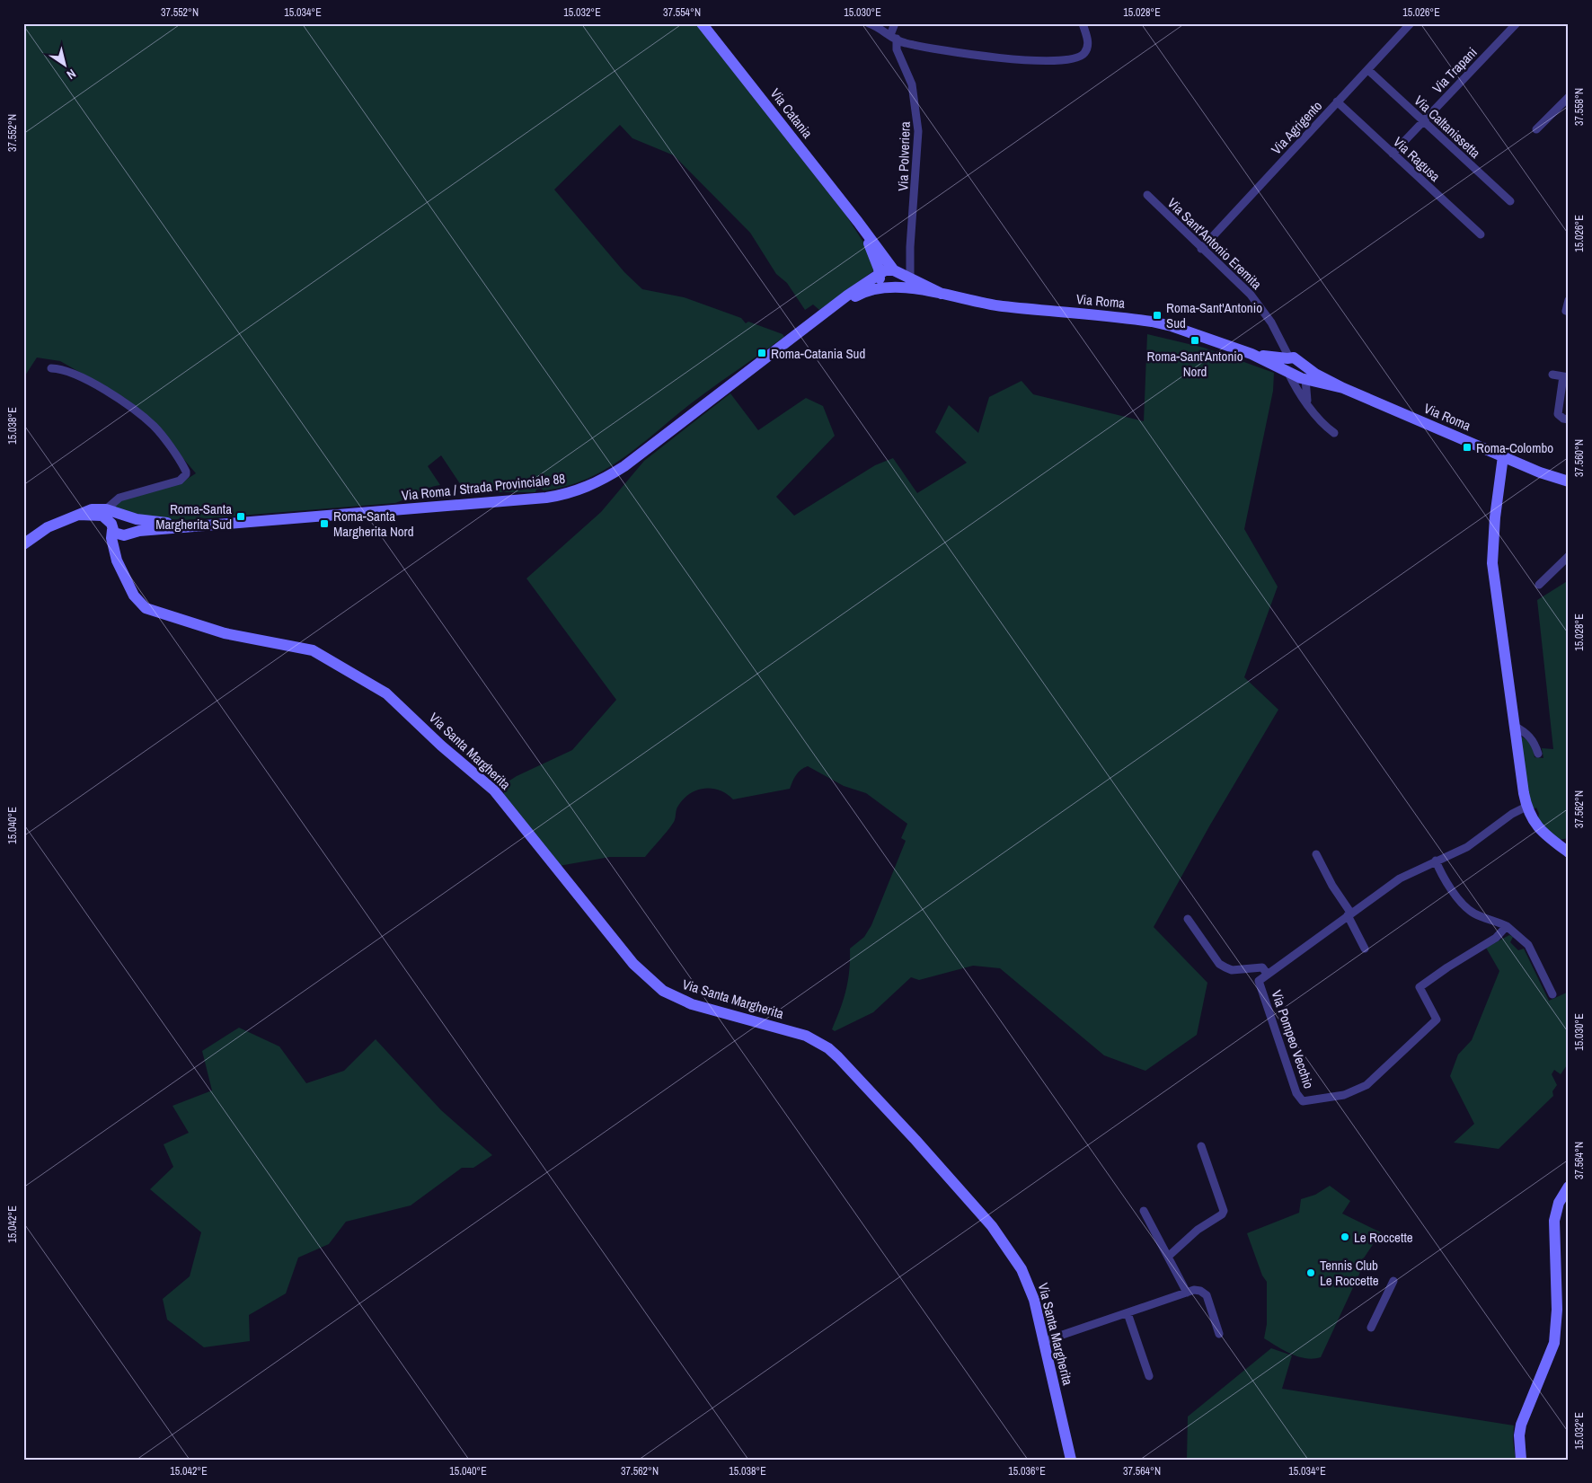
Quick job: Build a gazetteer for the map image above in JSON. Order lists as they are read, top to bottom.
{
  "streets": {
    "street": [
      "Via Trapani",
      "Via Catania",
      "Via Caltanissetta",
      "Via Agrigento",
      "Via Polveriera",
      "Via Ragusa",
      "Via Sant'Antonio Eremita",
      "Via Roma",
      "Via Roma / Strada Provinciale 88",
      "Via Santa Margherita",
      "Via Pompeo Vecchio"
    ]
  },
  "crossings": [
    ["Via Trapani", "Via Caltanissetta"],
    ["Via Trapani", "Via Ragusa"],
    ["Via Catania", "Via Roma / Strada Provinciale 88"],
    ["Via Caltanissetta", "Via Agrigento"],
    ["Via Agrigento", "Via Ragusa"],
    ["Via Agrigento", "Via Sant'Antonio Eremita"],
    ["Via Sant'Antonio Eremita", "Via Roma"]
  ],
  "places": {
    "transit": [
      "Roma-Sant'Antonio Sud",
      "Roma-Sant'Antonio Nord",
      "Roma-Catania Sud",
      "Roma-Colombo",
      "Roma-Santa Margherita Sud",
      "Roma-Santa Margherita Nord"
    ],
    "other": ["Le Roccette", "Tennis Club Le Roccette"]
  },
  "north": "bottom right",
  "coordinates": [
    "37.552°N",
    "15.034°E",
    "15.032°E",
    "37.554°N",
    "15.030°E",
    "15.028°E",
    "15.026°E",
    "37.558°N",
    "15.038°E",
    "37.560°N",
    "37.562°N",
    "15.040°E",
    "37.564°N",
    "15.042°E",
    "15.036°E"
  ]
}
